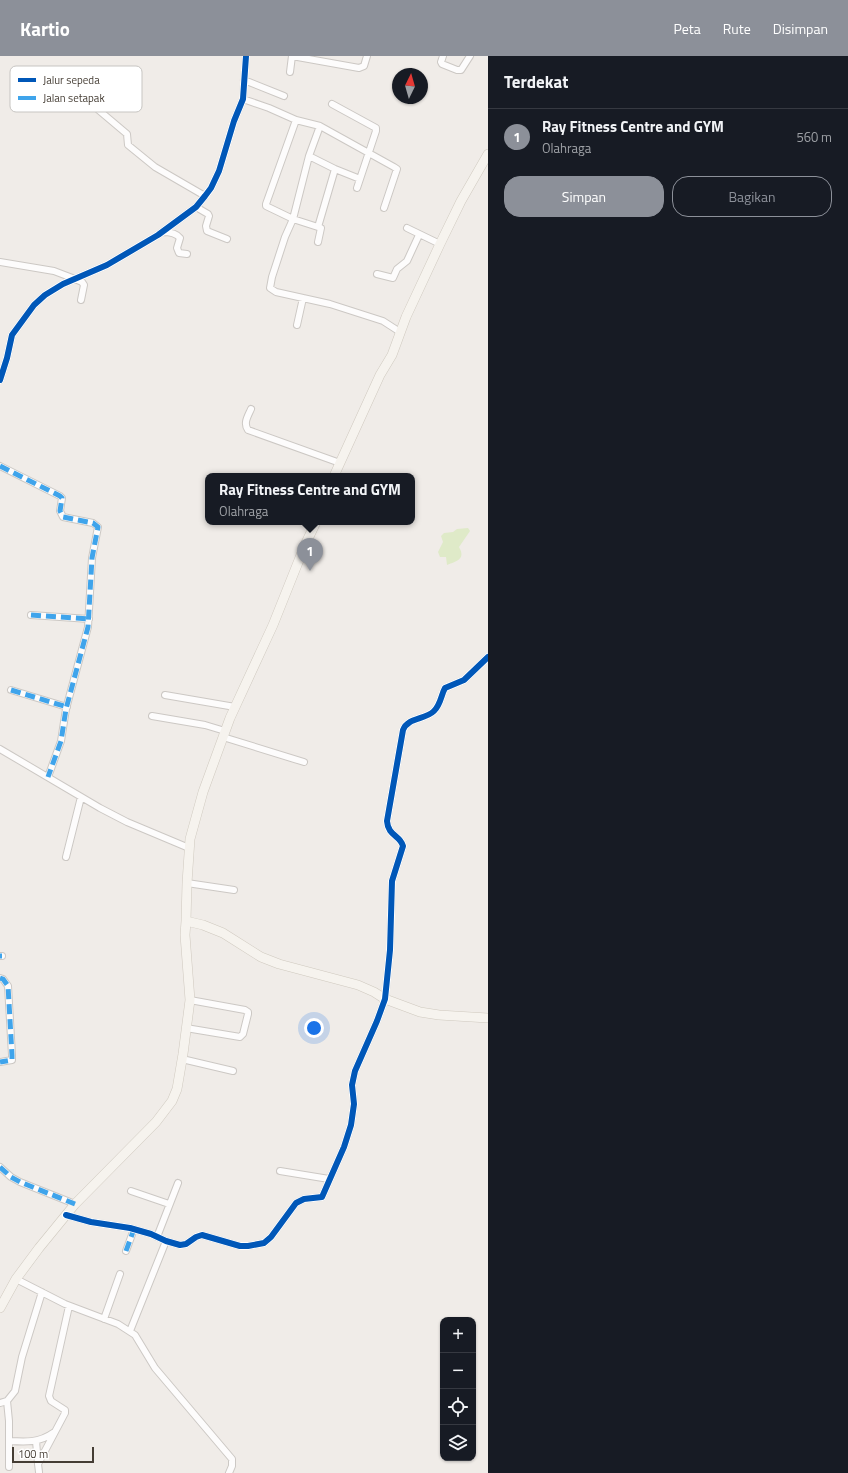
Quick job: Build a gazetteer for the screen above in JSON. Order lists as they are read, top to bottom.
{
  "legend": ["Jalur sepeda", "Jalan setapak"],
  "scale_bar": "100 m",
  "north": "top",
  "page": {
    "header": "Kartio",
    "nav": ["Peta", "Rute", "Disimpan"],
    "heading": "Terdekat",
    "list": [
      {
        "mark": "1",
        "name": "Ray Fitness Centre and GYM",
        "note": "Olahraga",
        "value": "560 m"
      }
    ],
    "buttons": ["Simpan", "Bagikan"],
    "popup": ["Ray Fitness Centre and GYM", "Olahraga"],
    "pins": "1",
    "map_buttons": ["+", "−"],
    "scale": "100 m"
  }
}
